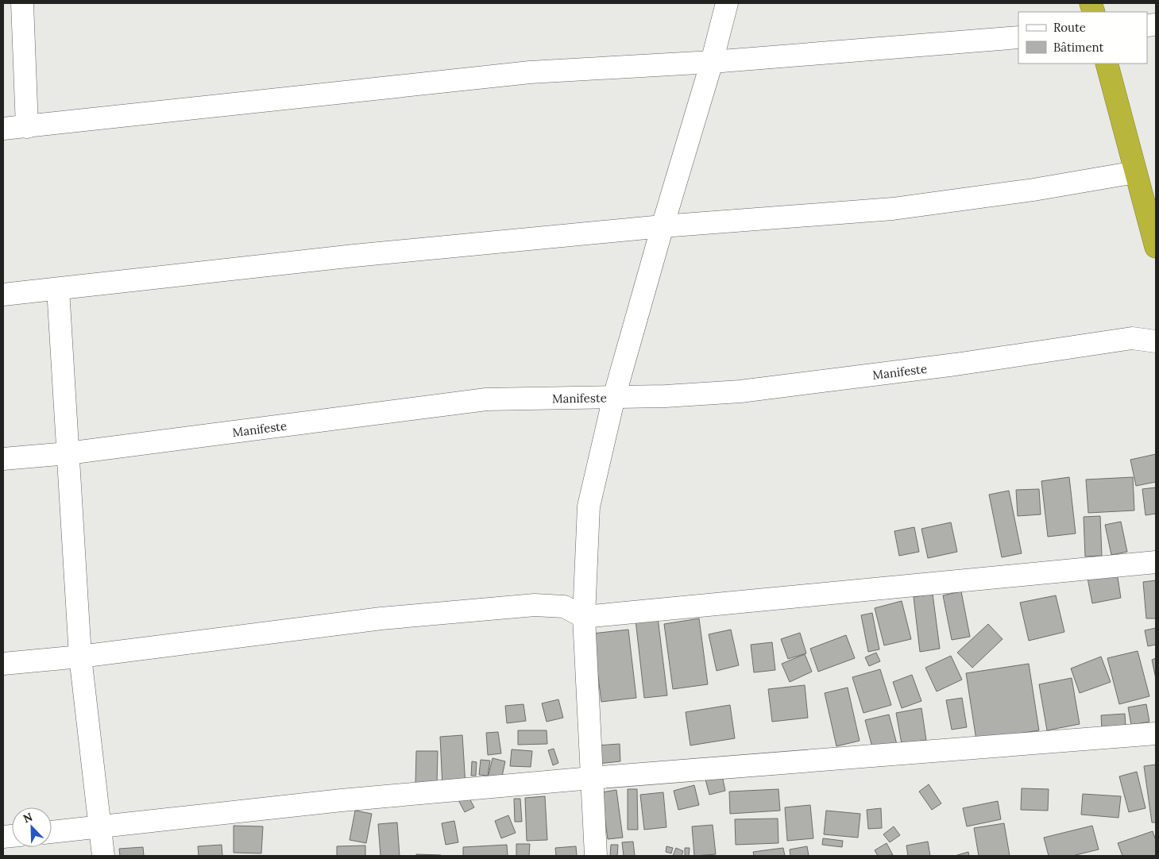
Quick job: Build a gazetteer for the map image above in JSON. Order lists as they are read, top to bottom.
{
  "streets": {
    "street": ["Manifeste"]
  },
  "legend": ["Route", "Bâtiment"],
  "north": "top left"
}
